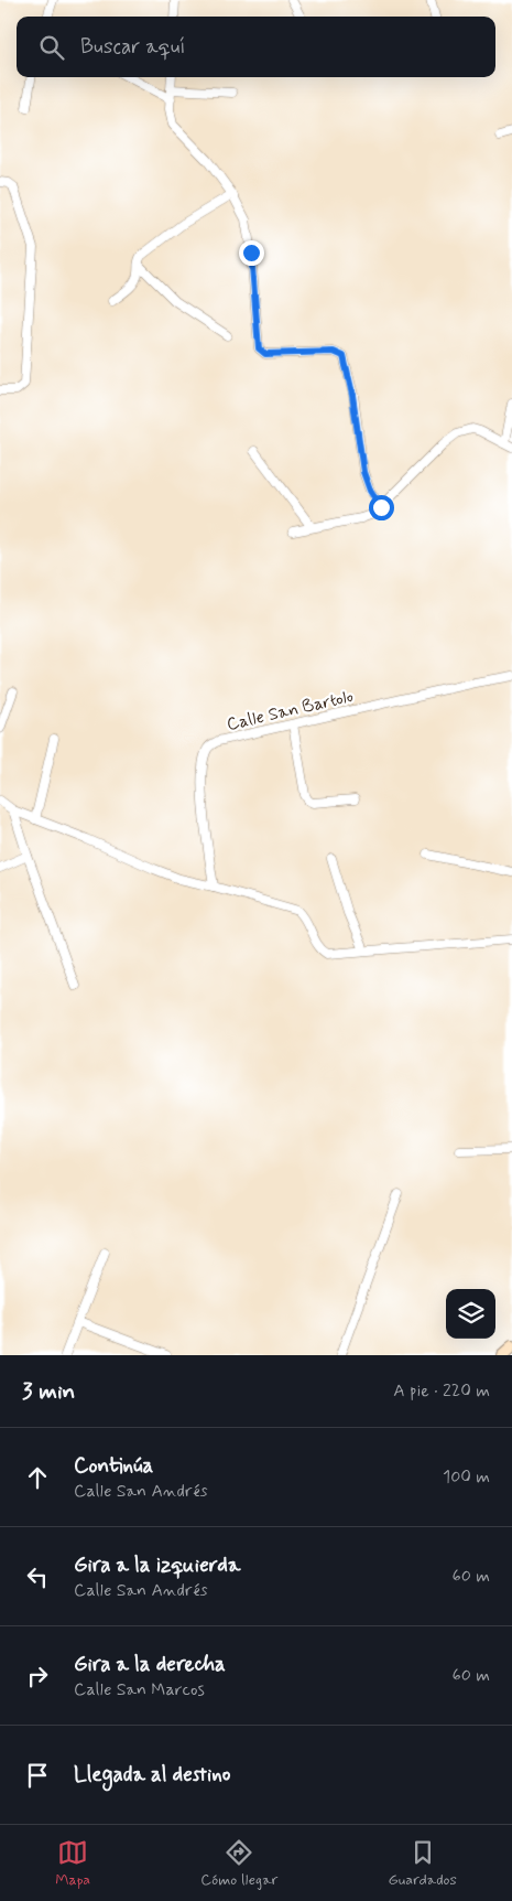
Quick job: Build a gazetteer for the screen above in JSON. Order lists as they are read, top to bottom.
{
  "streets": {
    "street": ["Calle San Bartolo"]
  },
  "page": {
    "search": "Buscar aquí",
    "heading": ["3 min", "A pie · 220 m"],
    "list": [
      ["Continúa", "Calle San Andrés", "100 m"],
      ["Gira a la izquierda", "Calle San Andrés", "60 m"],
      ["Gira a la derecha", "Calle San Marcos", "60 m"],
      "Llegada al destino"
    ],
    "nav": ["Mapa", "Cómo llegar", "Guardados"]
  }
}
